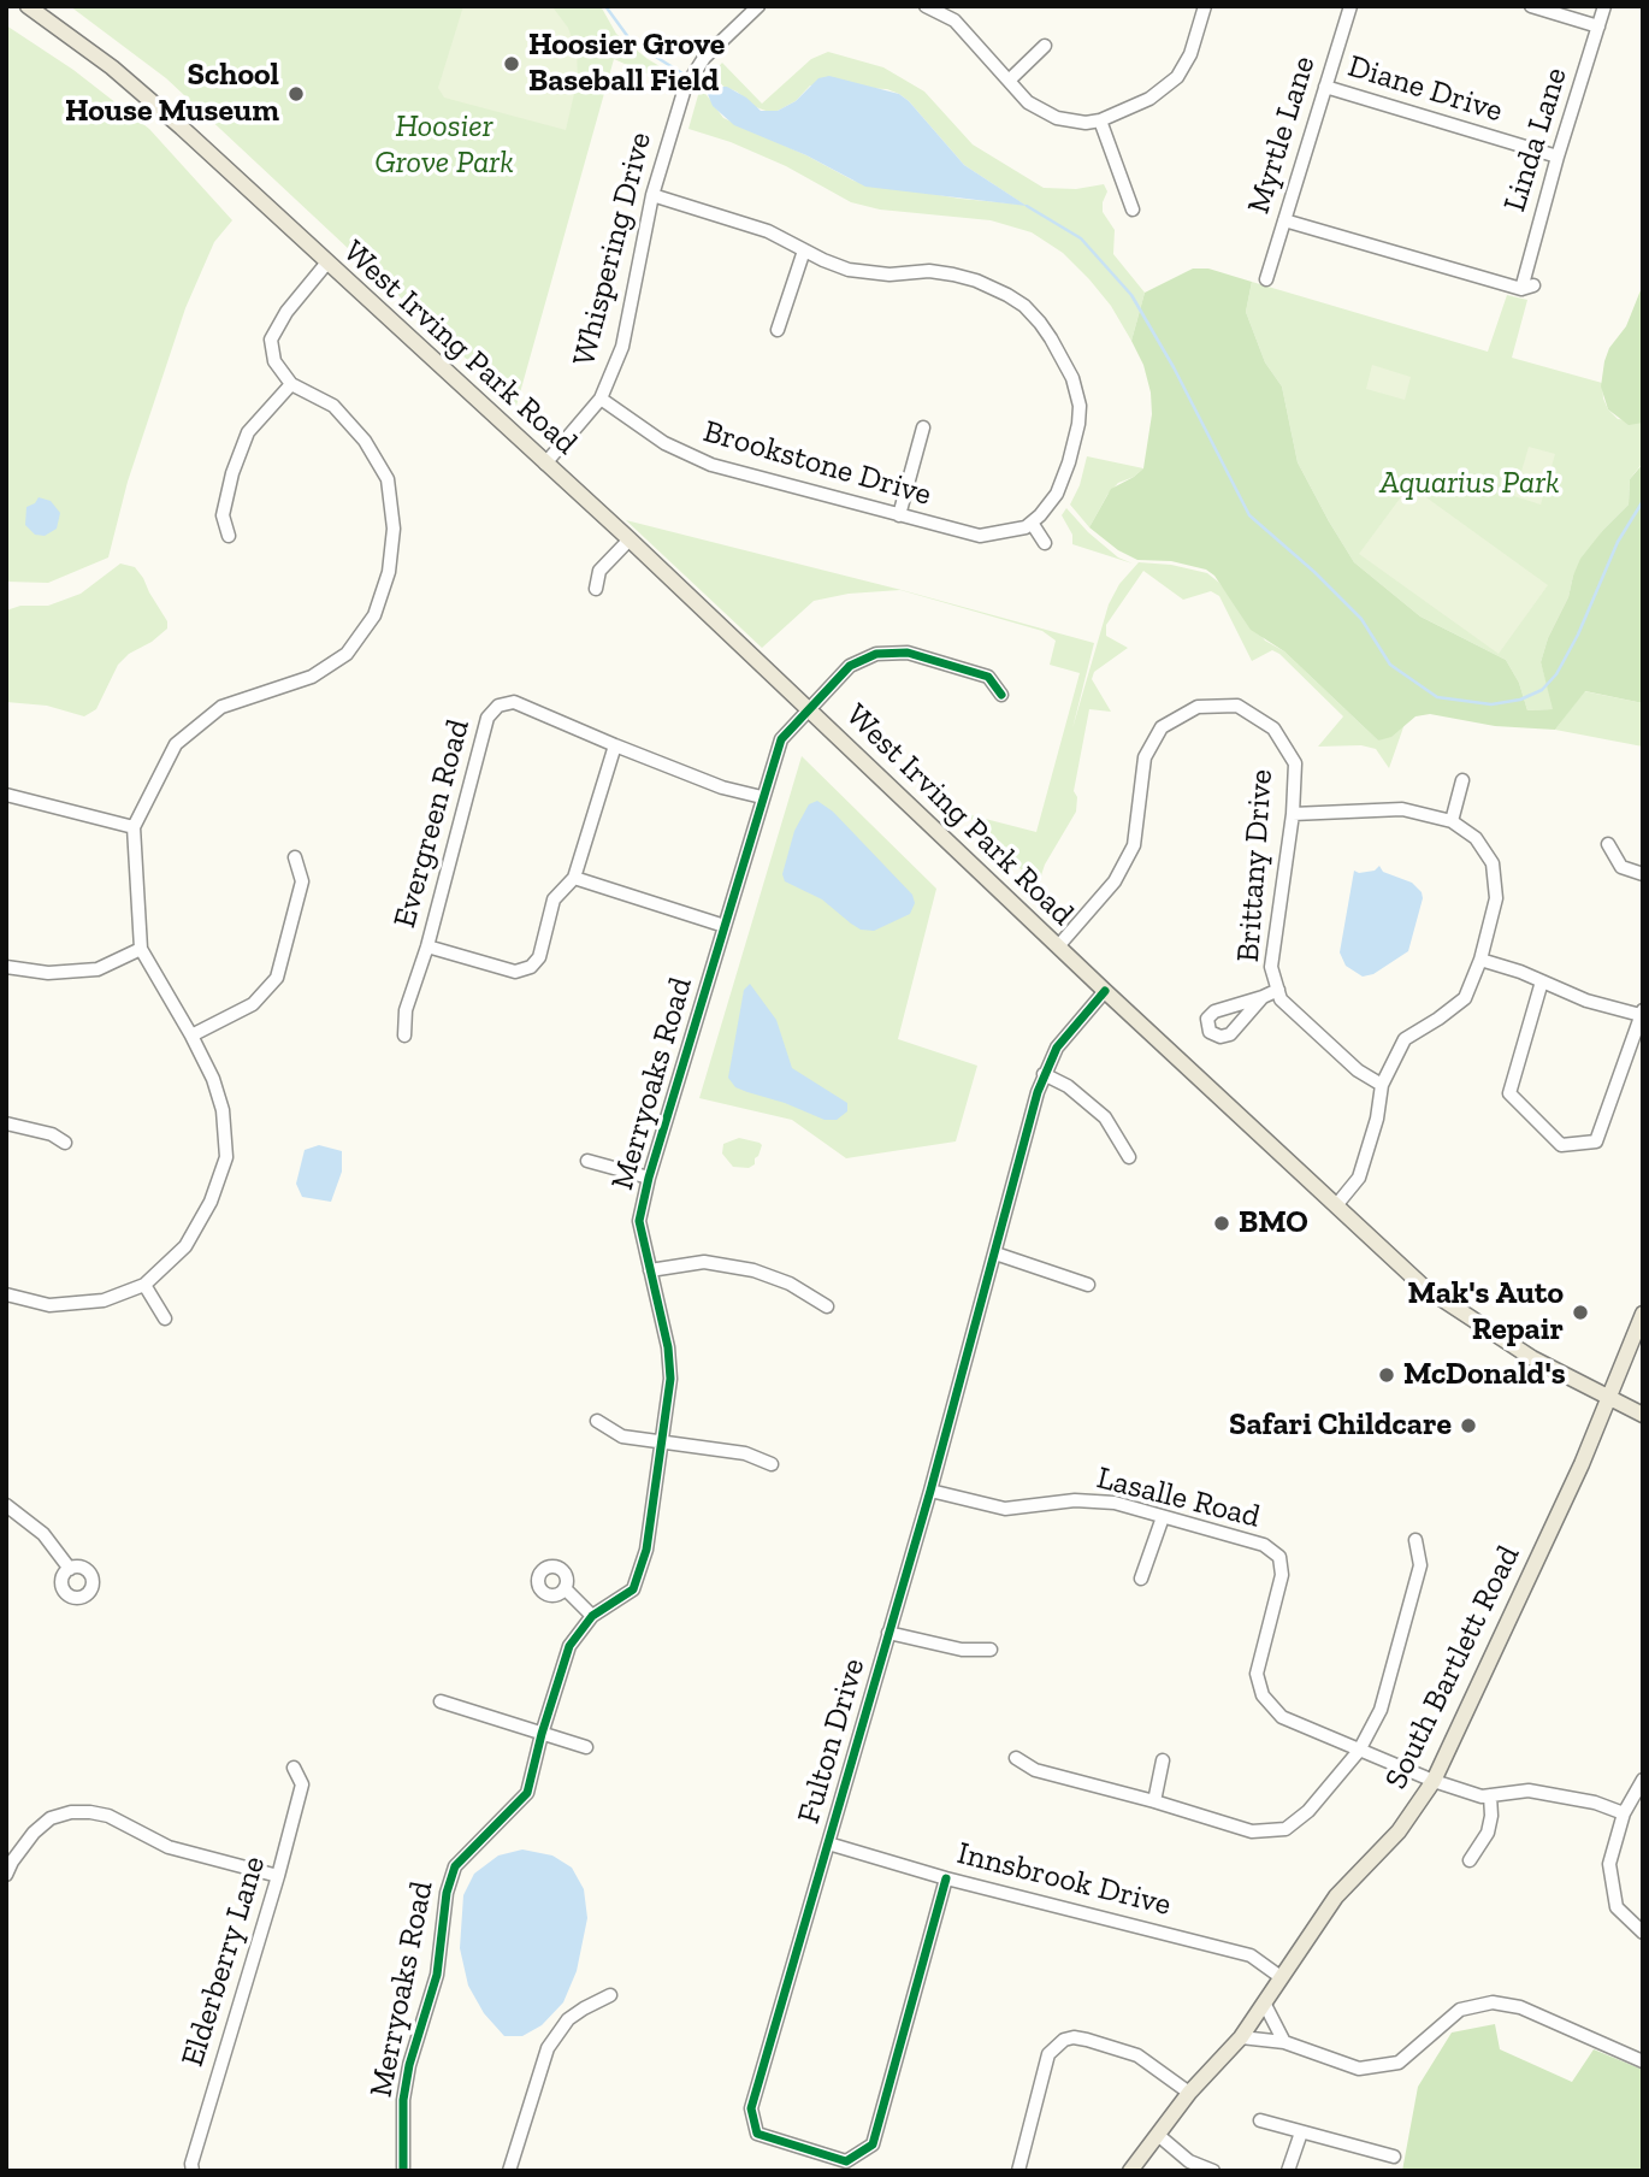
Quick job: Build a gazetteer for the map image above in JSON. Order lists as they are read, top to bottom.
{
  "streets": {
    "main road": ["West Irving Park Road", "South Bartlett Road"],
    "street": [
      "Diane Drive",
      "Myrtle Lane",
      "Linda Lane",
      "Whispering Drive",
      "Brookstone Drive",
      "Evergreen Road",
      "Brittany Drive",
      "Merryoaks Road",
      "Lasalle Road",
      "Fulton Drive",
      "Innsbrook Drive",
      "Elderberry Lane"
    ]
  },
  "crossings": [
    ["Diane Drive", "Myrtle Lane"],
    ["Diane Drive", "Linda Lane"],
    ["Myrtle Lane", "Linda Lane"],
    ["Whispering Drive", "West Irving Park Road"],
    ["Whispering Drive", "Brookstone Drive"],
    ["West Irving Park Road", "Brittany Drive"],
    ["West Irving Park Road", "Merryoaks Road"],
    ["West Irving Park Road", "South Bartlett Road"],
    ["West Irving Park Road", "Fulton Drive"],
    ["Evergreen Road", "Merryoaks Road"],
    ["Lasalle Road", "South Bartlett Road"],
    ["Lasalle Road", "Fulton Drive"],
    ["South Bartlett Road", "Innsbrook Drive"],
    ["Fulton Drive", "Innsbrook Drive"]
  ],
  "parks": ["Hoosier Grove Park", "Aquarius Park"],
  "places": [
    "Hoosier Grove Baseball Field",
    "School House Museum",
    "BMO",
    "Mak's Auto Repair",
    "McDonald's",
    "Safari Childcare"
  ]
}
